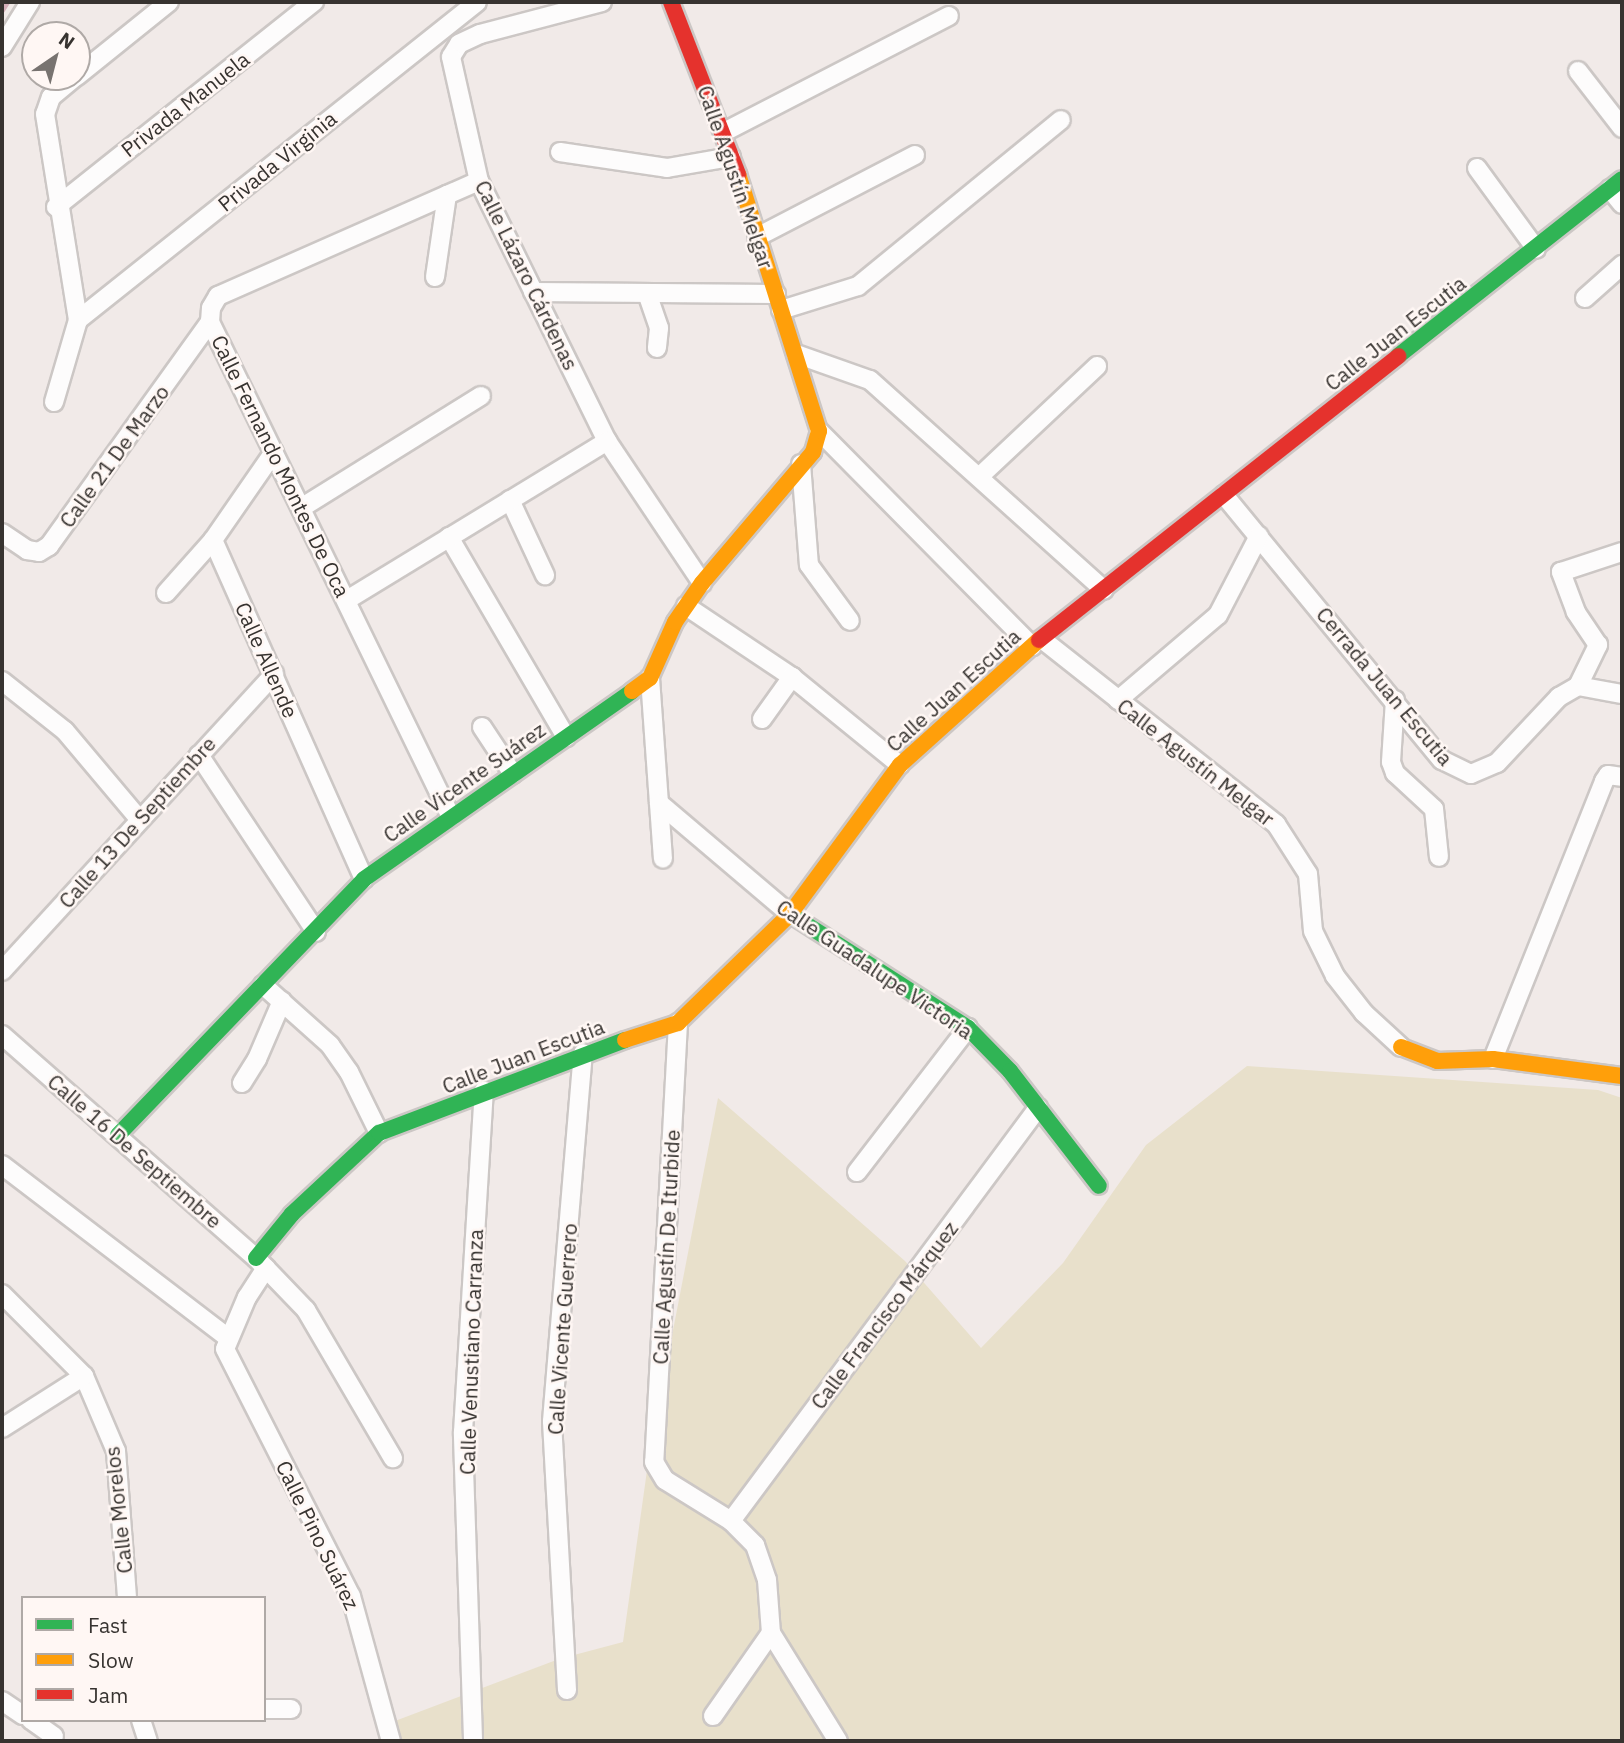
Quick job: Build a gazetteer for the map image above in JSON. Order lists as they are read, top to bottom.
{
  "streets": {
    "street": [
      "Privada Manuela",
      "Privada Virginia",
      "Calle Agustín Melgar",
      "Calle Lázaro Cárdenas",
      "Calle Juan Escutia",
      "Calle 21 De Marzo",
      "Calle Fernando Montes De Oca",
      "Calle Allende",
      "Cerrada Juan Escutia",
      "Calle Vicente Suárez",
      "Calle 13 De Septiembre",
      "Calle Guadalupe Victoria",
      "Calle 16 De Septiembre",
      "Calle Agustín De Iturbide",
      "Calle Francisco Márquez",
      "Calle Vicente Guerrero",
      "Calle Venustiano Carranza",
      "Calle Morelos",
      "Calle Pino Suárez"
    ]
  },
  "crossings": [
    ["Calle Agustín Melgar", "Calle Juan Escutia"],
    ["Calle Lázaro Cárdenas", "Calle Fernando Montes De Oca"],
    ["Calle Lázaro Cárdenas", "Calle Vicente Suárez"],
    ["Calle Juan Escutia", "Cerrada Juan Escutia"],
    ["Calle Juan Escutia", "Calle Guadalupe Victoria"],
    ["Calle Juan Escutia", "Calle 16 De Septiembre"],
    ["Calle Juan Escutia", "Calle Agustín De Iturbide"],
    ["Calle Juan Escutia", "Calle Vicente Guerrero"],
    ["Calle Juan Escutia", "Calle Venustiano Carranza"],
    ["Calle 21 De Marzo", "Calle Fernando Montes De Oca"],
    ["Calle Fernando Montes De Oca", "Calle Vicente Suárez"],
    ["Calle Allende", "Calle Vicente Suárez"],
    ["Calle Allende", "Calle 13 De Septiembre"],
    ["Calle Vicente Suárez", "Calle 16 De Septiembre"],
    ["Calle Guadalupe Victoria", "Calle Francisco Márquez"],
    ["Calle Agustín De Iturbide", "Calle Francisco Márquez"]
  ],
  "legend": ["Fast", "Slow", "Jam"],
  "north": "top right"
}
